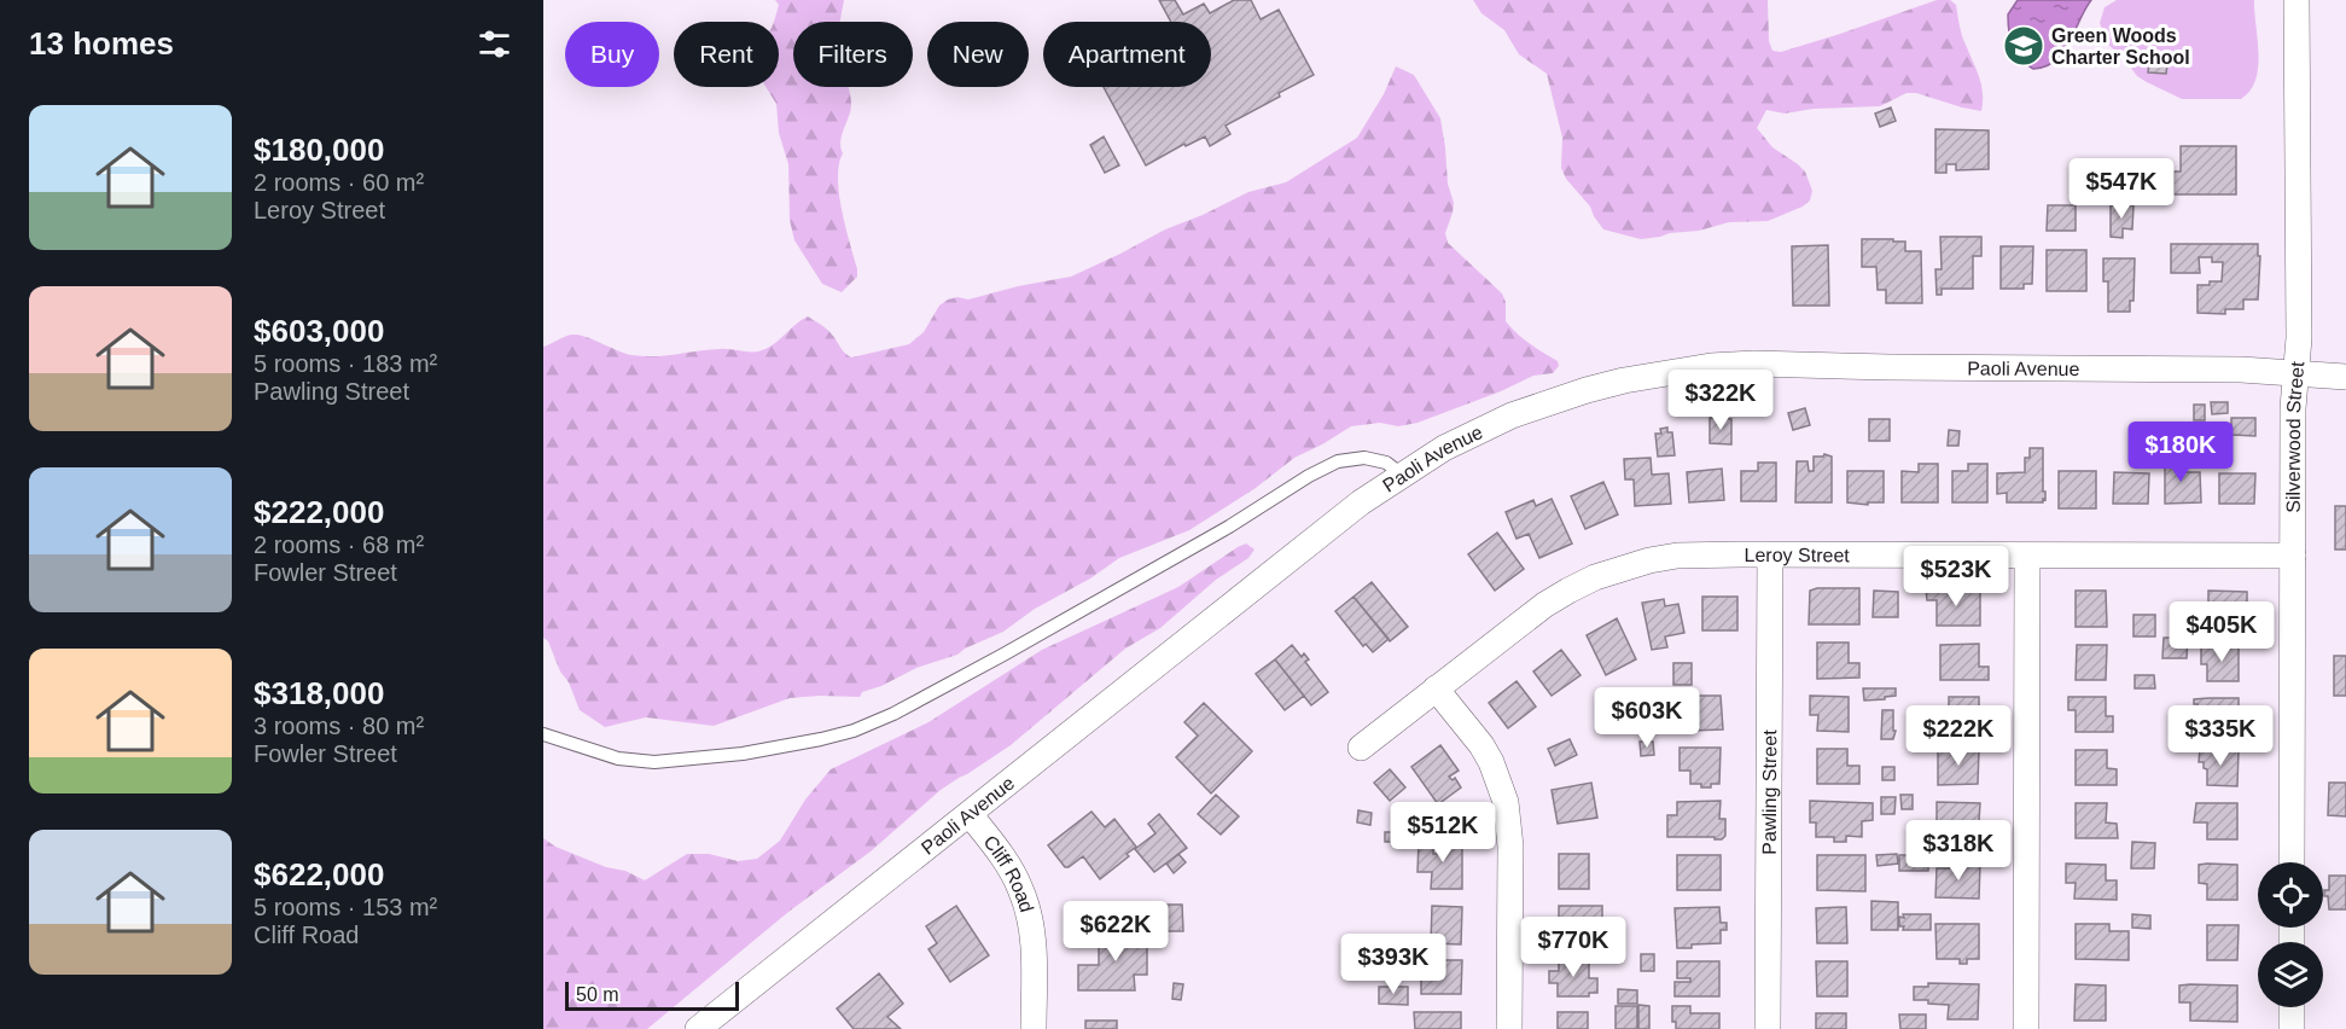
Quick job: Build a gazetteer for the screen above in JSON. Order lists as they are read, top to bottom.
{
  "streets": {
    "street": [
      "Paoli Avenue",
      "Silverwood Street",
      "Leroy Street",
      "Pawling Street",
      "Cliff Road"
    ]
  },
  "crossings": [
    ["Paoli Avenue", "Silverwood Street"],
    ["Paoli Avenue", "Cliff Road"],
    ["Silverwood Street", "Leroy Street"],
    ["Leroy Street", "Pawling Street"]
  ],
  "places": {
    "school or university": ["Green Woods Charter School"]
  },
  "scale_bar": "50 m",
  "page": {
    "heading": "13 homes",
    "chip": [
      "Buy",
      "Rent",
      "Filters",
      "New",
      "Apartment"
    ],
    "list": [
      {
        "name": "$180,000",
        "note": "2 rooms · 60 m² · Leroy Street"
      },
      {
        "name": "$603,000",
        "note": "5 rooms · 183 m² · Pawling Street"
      },
      {
        "name": "$222,000",
        "note": "2 rooms · 68 m² · Fowler Street"
      },
      {
        "name": "$318,000",
        "note": "3 rooms · 80 m² · Fowler Street"
      },
      {
        "name": "$622,000",
        "note": "5 rooms · 153 m² · Cliff Road"
      }
    ],
    "price": [
      "$547K",
      "$322K",
      "$180K",
      "$523K",
      "$405K",
      "$603K",
      "$222K",
      "$335K",
      "$512K",
      "$318K",
      "$622K",
      "$770K",
      "$393K"
    ],
    "scale": "50 m"
  }
}
